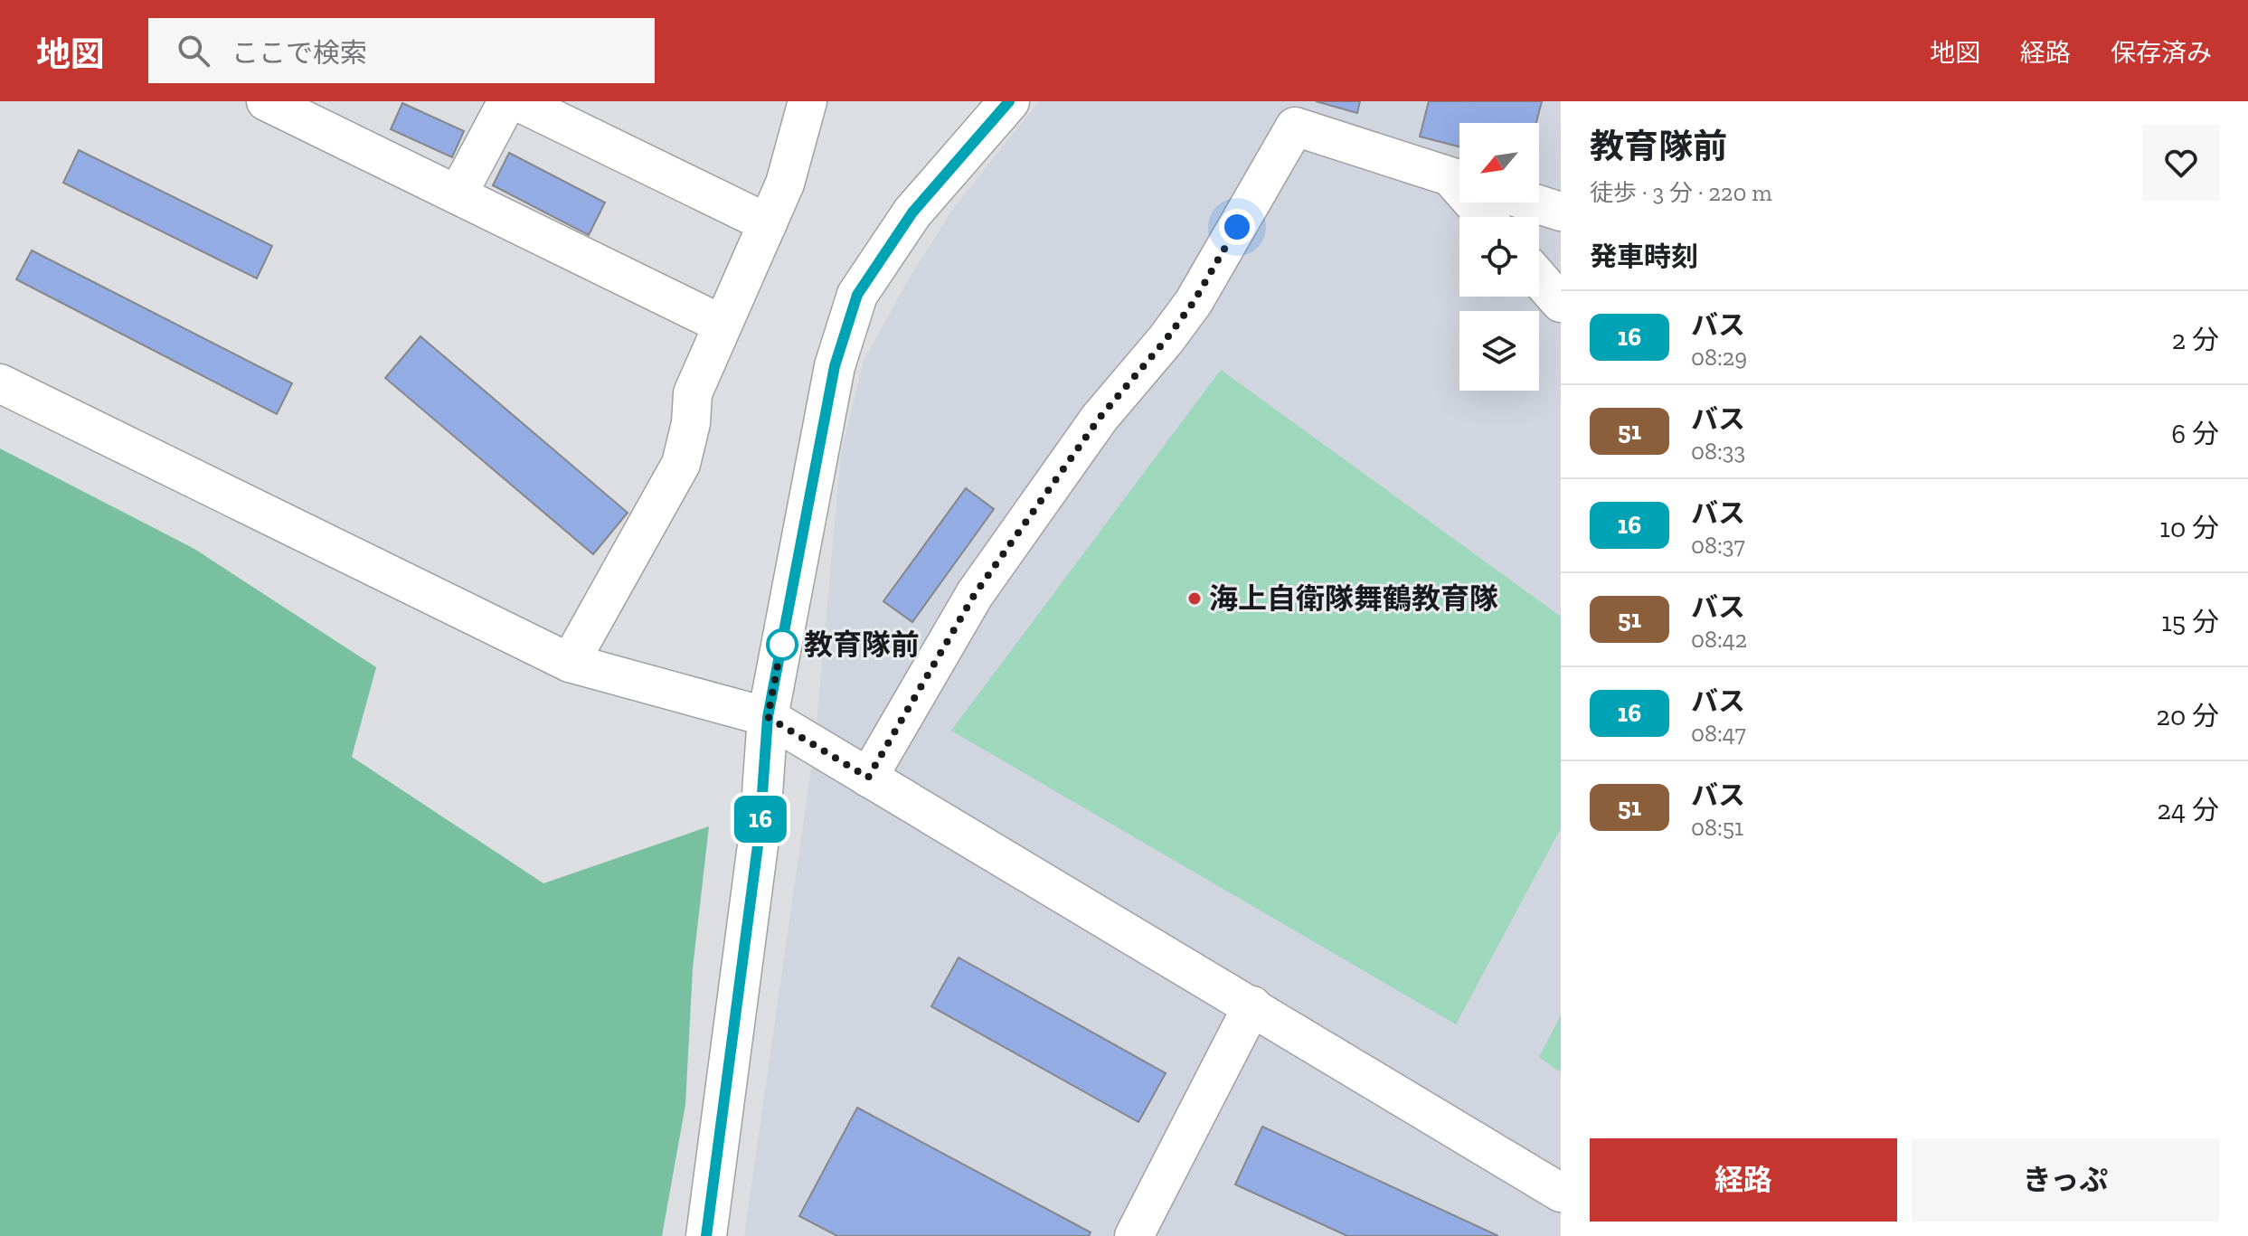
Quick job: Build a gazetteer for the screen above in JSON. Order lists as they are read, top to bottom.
{
  "places": ["海上自衛隊舞鶴教育隊", "教育隊前"],
  "lines": ["bus line 16"],
  "north": "bottom left",
  "page": {
    "header": "地図",
    "search": "ここで検索",
    "nav": ["地図", "経路", "保存済み"],
    "on_map": "16",
    "heading": [
      ["教育隊前", "徒歩 · 3 分 · 220 m"],
      "発車時刻"
    ],
    "list": [
      {
        "mark": "16",
        "name": "バス",
        "note": "08:29",
        "value": "2 分"
      },
      {
        "mark": "51",
        "name": "バス",
        "note": "08:33",
        "value": "6 分"
      },
      {
        "mark": "16",
        "name": "バス",
        "note": "08:37",
        "value": "10 分"
      },
      {
        "mark": "51",
        "name": "バス",
        "note": "08:42",
        "value": "15 分"
      },
      {
        "mark": "16",
        "name": "バス",
        "note": "08:47",
        "value": "20 分"
      },
      {
        "mark": "51",
        "name": "バス",
        "note": "08:51",
        "value": "24 分"
      }
    ],
    "buttons": ["経路", "きっぷ"]
  }
}
